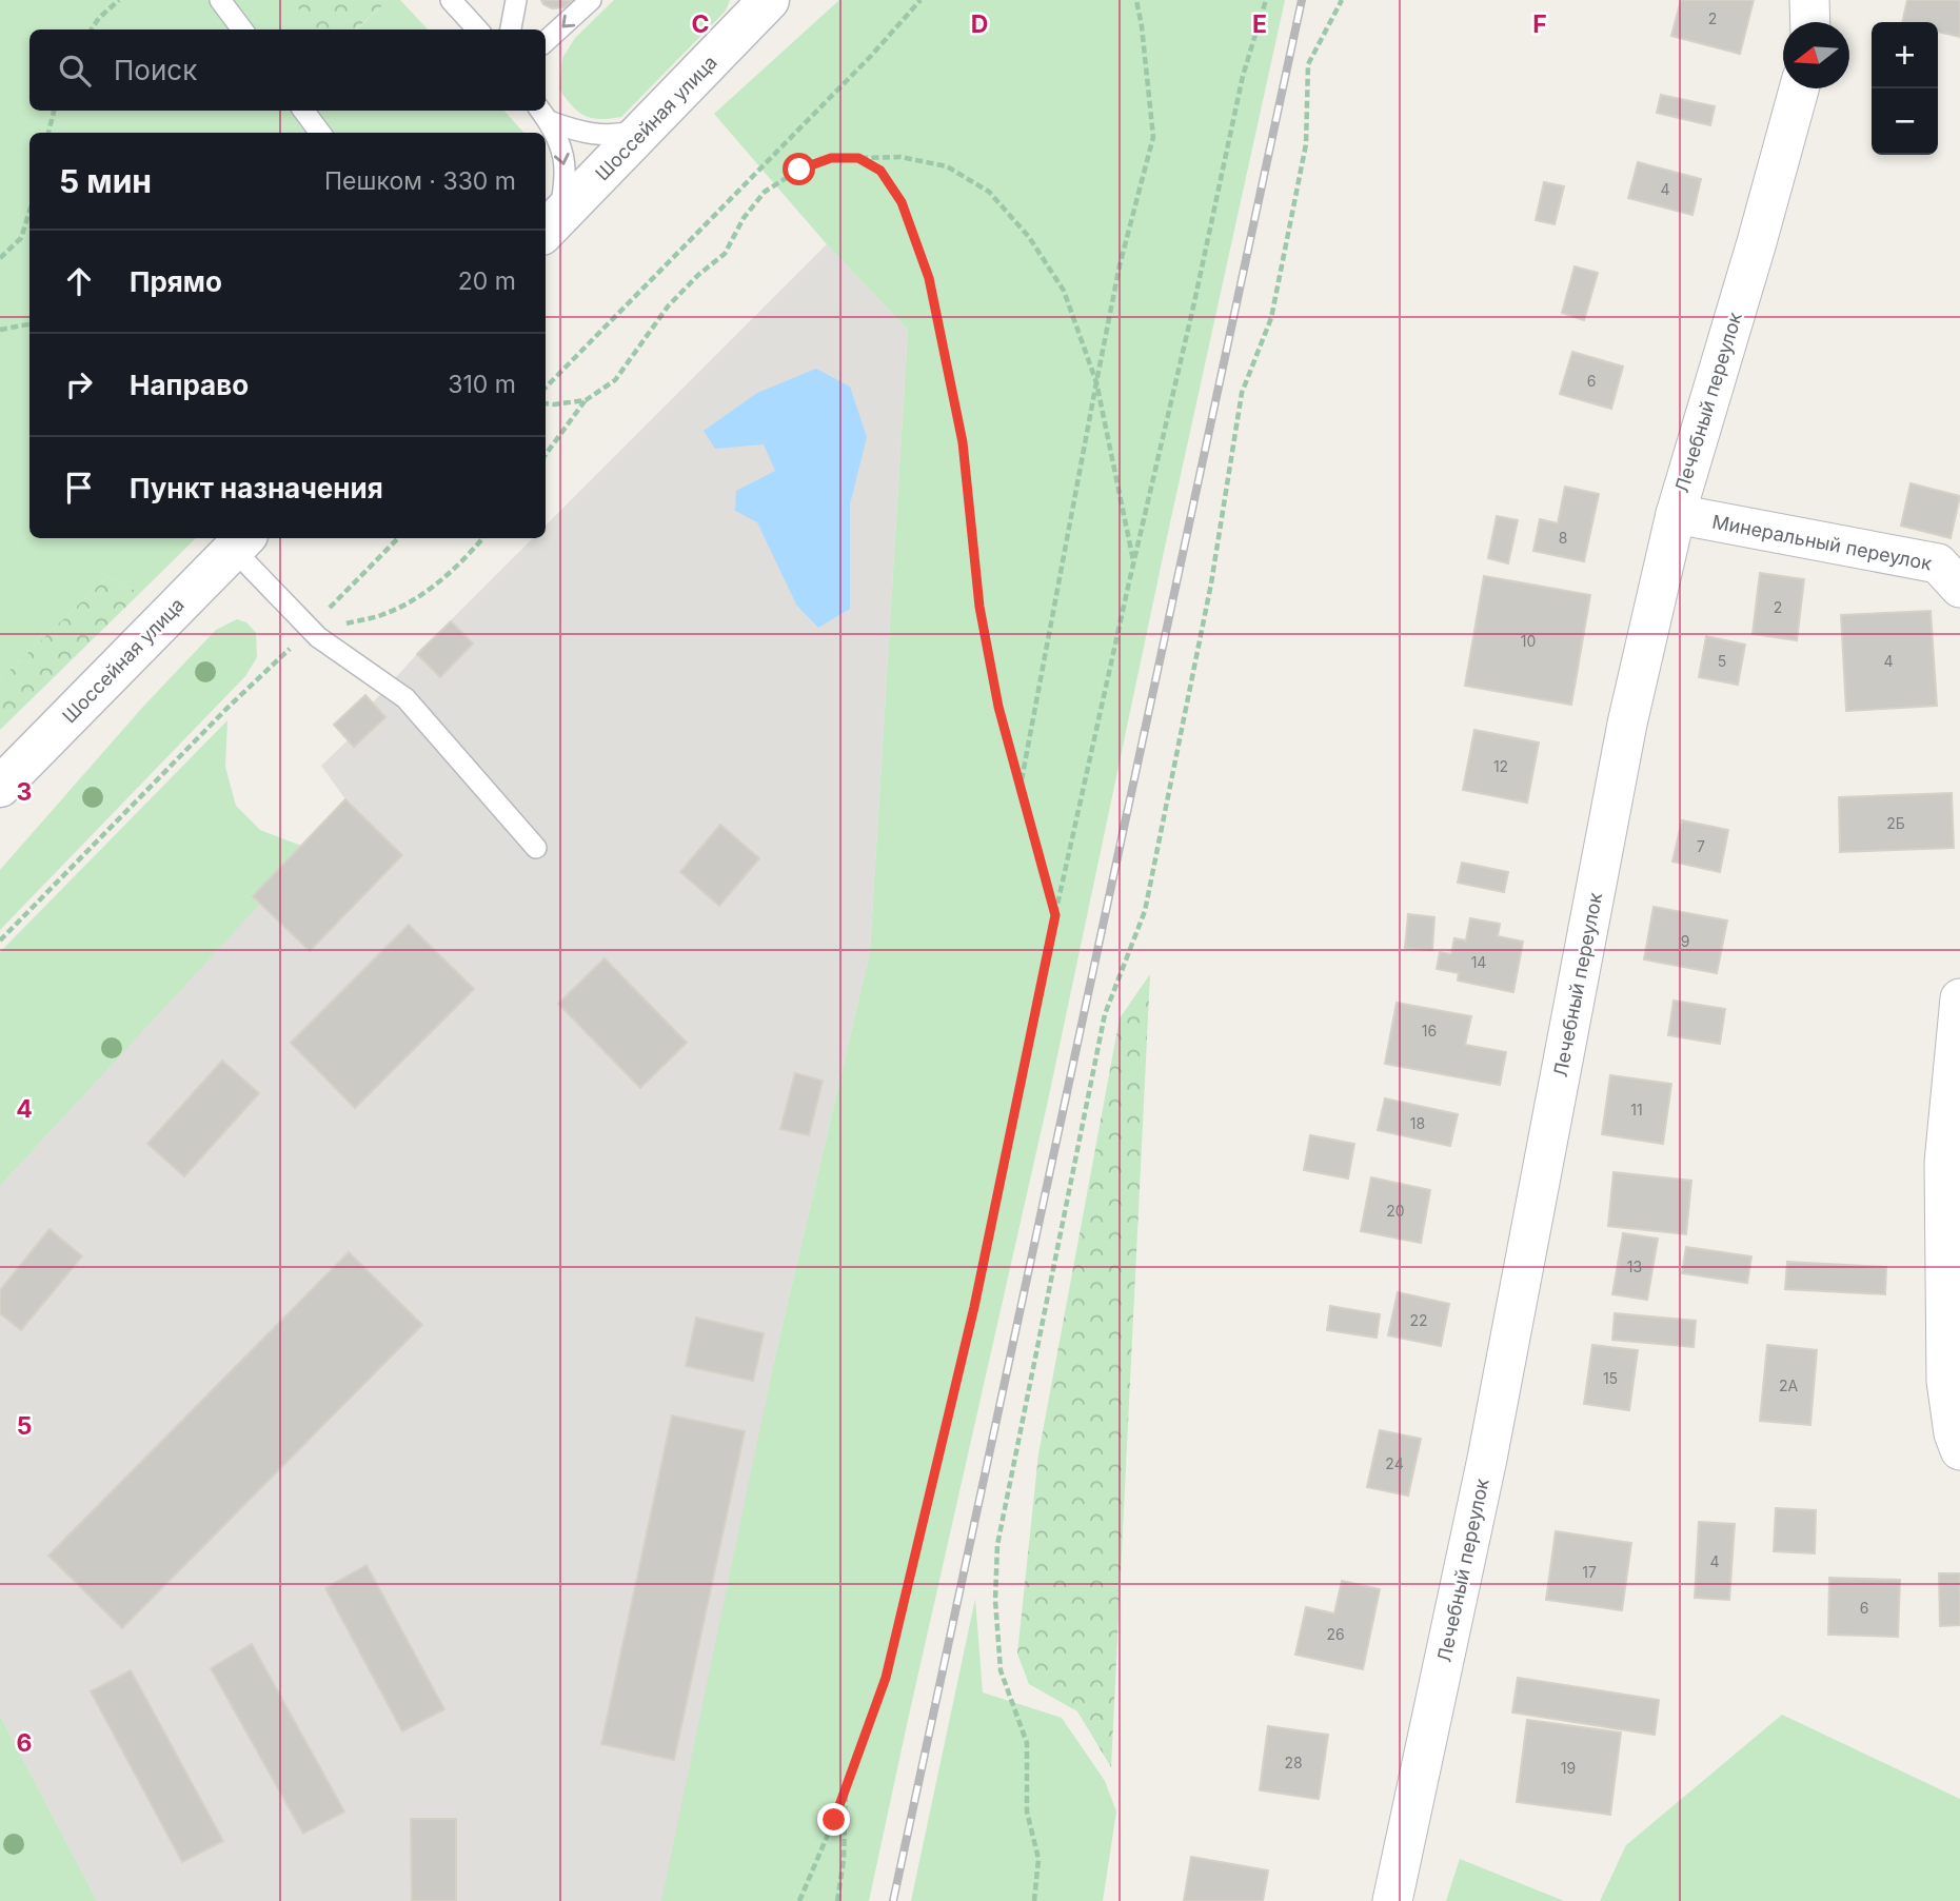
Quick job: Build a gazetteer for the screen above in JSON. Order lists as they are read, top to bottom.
{
  "streets": {
    "main road": ["Шоссейная улица"],
    "street": ["Лечебный переулок", "Минеральный переулок"]
  },
  "crossings": [
    ["Лечебный переулок", "Минеральный переулок"]
  ],
  "house_numbers": [
    "2",
    "4",
    "6",
    "8",
    "2",
    "10",
    "5",
    "4",
    "12",
    "2Б",
    "7",
    "9",
    "14",
    "16",
    "11",
    "18",
    "20",
    "13",
    "22",
    "15",
    "2А",
    "24",
    "4",
    "17",
    "6",
    "26",
    "28",
    "19"
  ],
  "north": "left",
  "page": {
    "map_buttons": ["+", "−"],
    "search": "Поиск",
    "heading": ["5 мин", "Пешком · 330 m"],
    "list": [
      ["Прямо", "20 m"],
      ["Направо", "310 m"],
      "Пункт назначения"
    ]
  },
  "grid": {
    "columns": [
      "C",
      "D",
      "E",
      "F"
    ],
    "rows": [
      "3",
      "4",
      "5",
      "6"
    ]
  }
}
